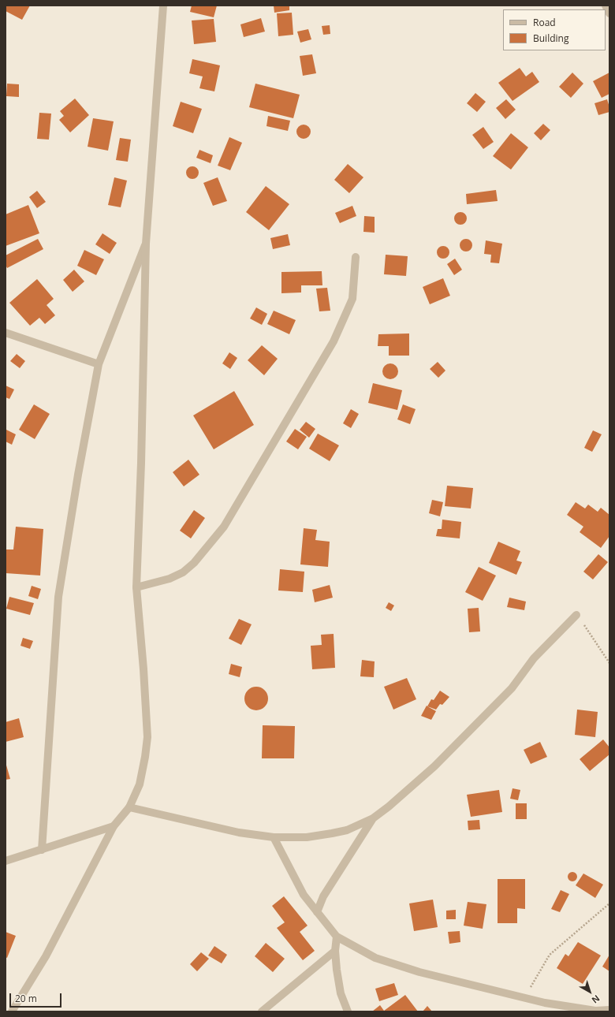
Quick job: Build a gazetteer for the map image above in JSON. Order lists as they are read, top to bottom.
{
  "legend": ["Road", "Building"],
  "scale_bar": "20 m",
  "north": "bottom right"
}
